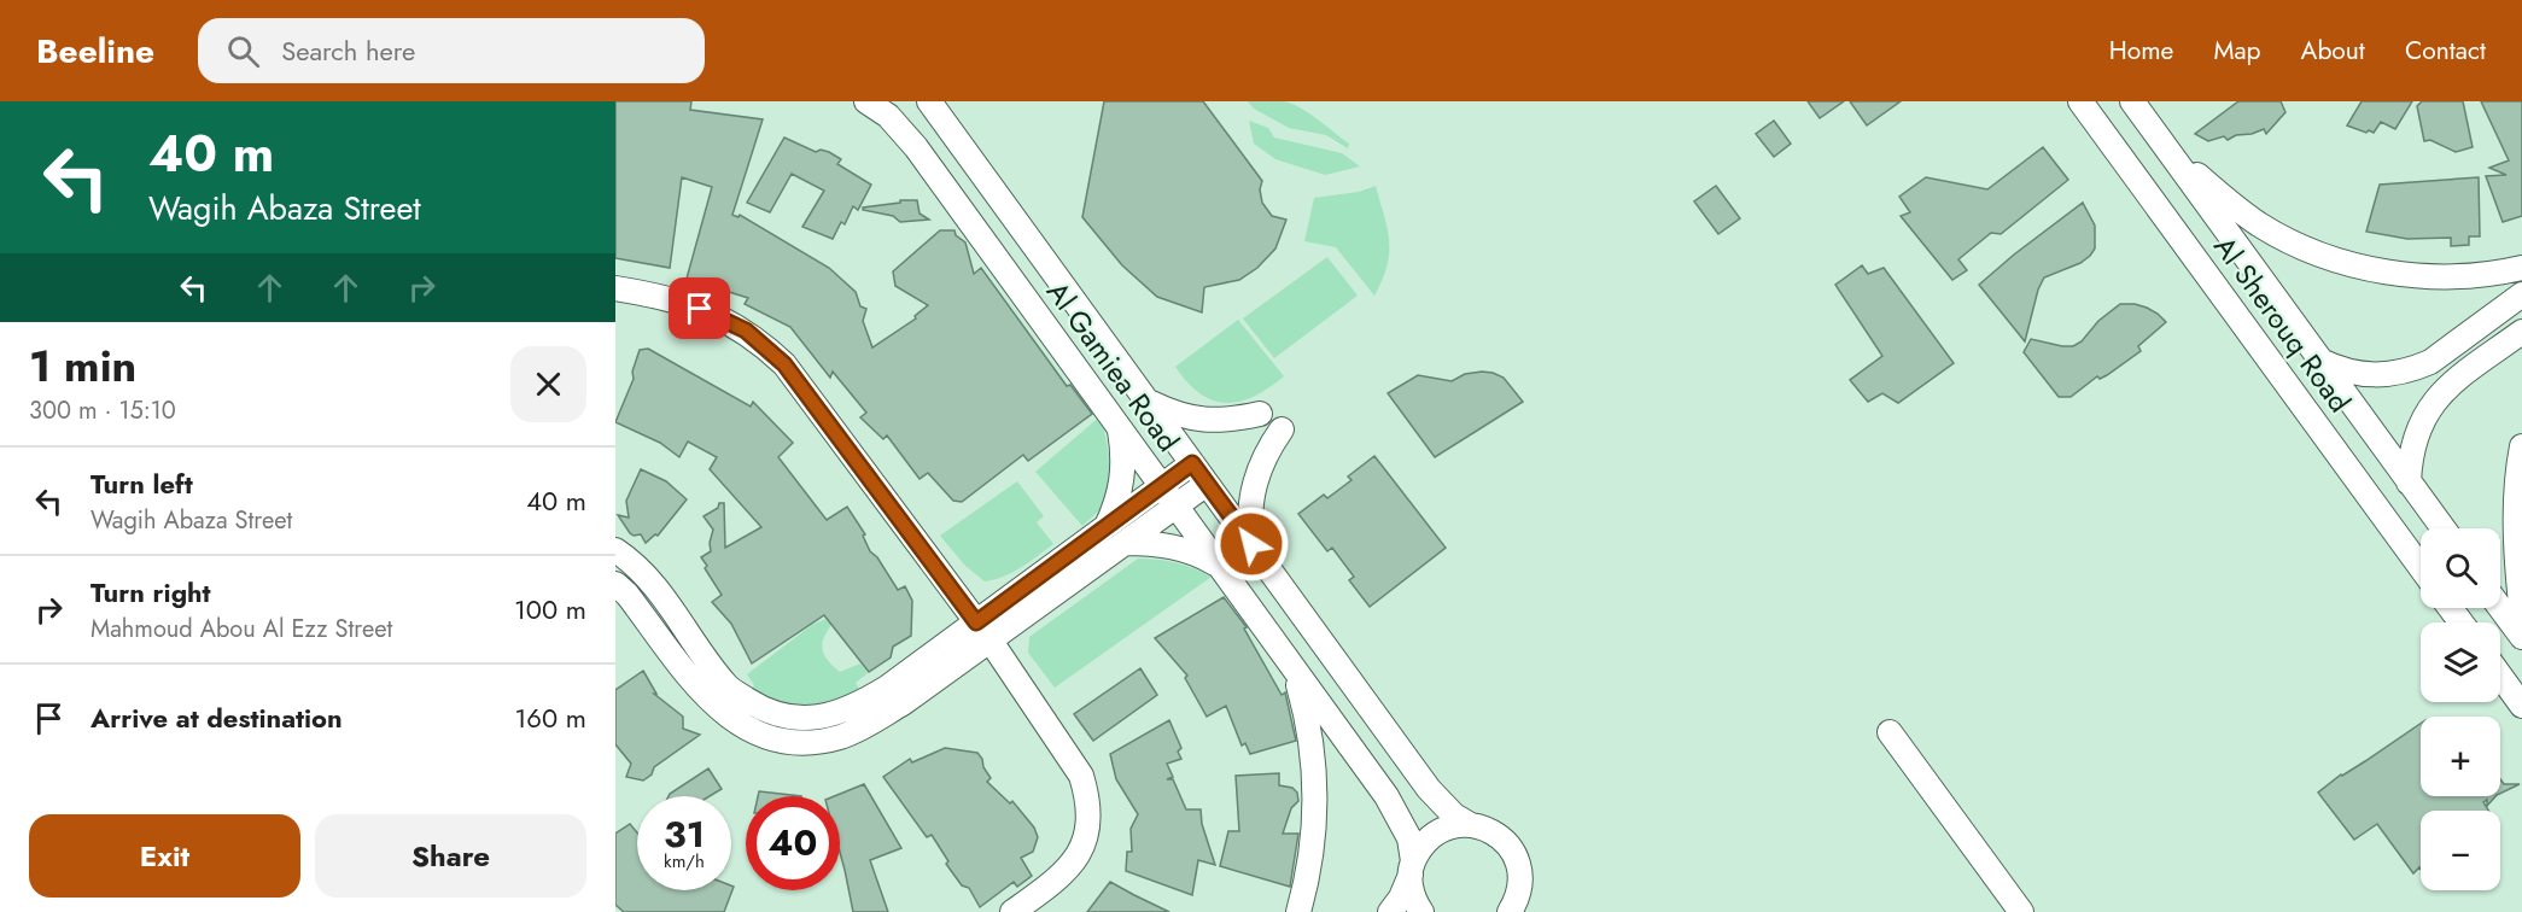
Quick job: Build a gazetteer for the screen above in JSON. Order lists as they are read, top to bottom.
{
  "streets": {
    "street": ["Al Sherouq Road", "Al Gamiea Road"]
  },
  "page": {
    "header": "Beeline",
    "search": "Search here",
    "nav": [
      "Home",
      "Map",
      "About",
      "Contact"
    ],
    "turn": ["40 m", "Wagih Abaza Street"],
    "heading": ["1 min", "300 m · 15:10"],
    "list": [
      {
        "name": "Turn left",
        "note": "Wagih Abaza Street",
        "value": "40 m"
      },
      {
        "name": "Turn right",
        "note": "Mahmoud Abou Al Ezz Street",
        "value": "100 m"
      },
      {
        "name": "Arrive at destination",
        "value": "160 m"
      }
    ],
    "map_buttons": ["+", "−"],
    "speed": "31 km/h",
    "limit": "40",
    "buttons": ["Exit", "Share"]
  }
}
